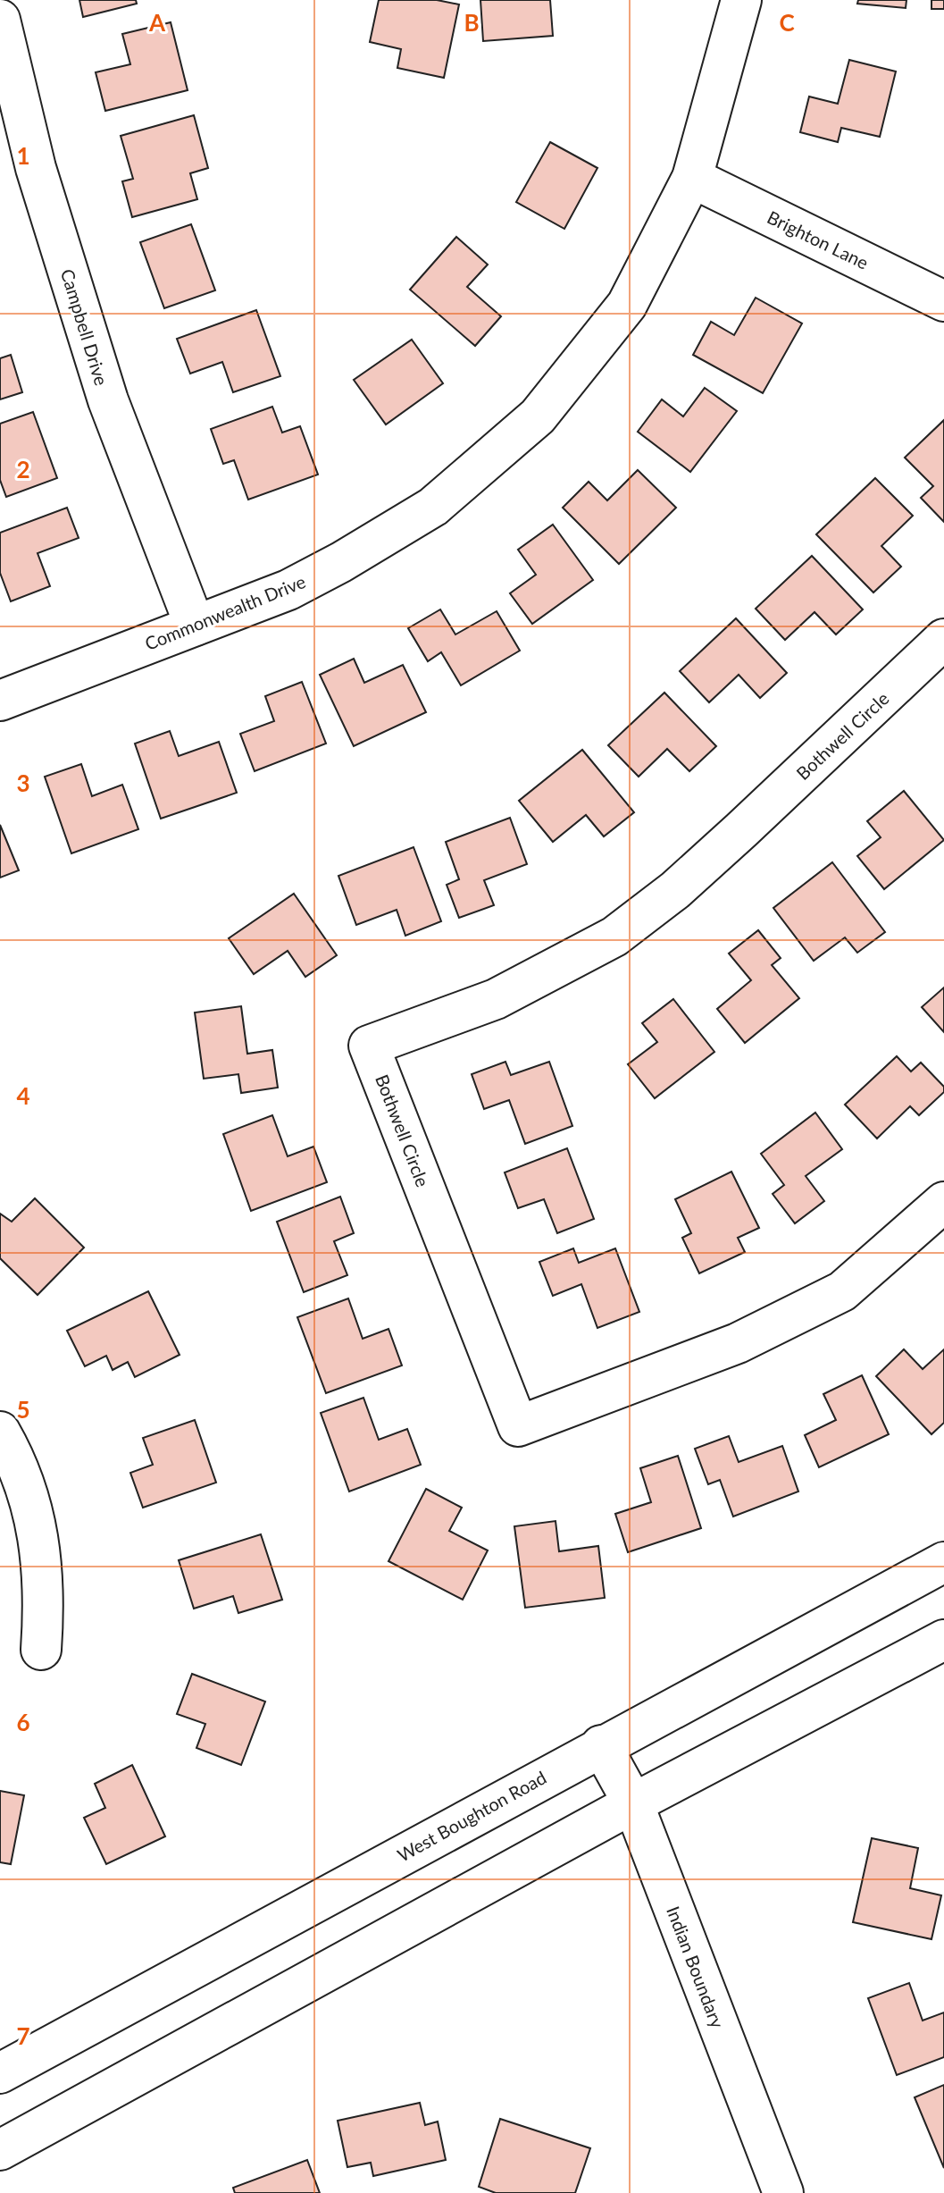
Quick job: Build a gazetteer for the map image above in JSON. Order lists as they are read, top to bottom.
{
  "streets": {
    "street": [
      "Brighton Lane",
      "Campbell Drive",
      "Commonwealth Drive",
      "Bothwell Circle",
      "West Boughton Road",
      "Indian Boundary"
    ]
  },
  "crossings": [
    ["Brighton Lane", "Commonwealth Drive"],
    ["Campbell Drive", "Commonwealth Drive"],
    ["West Boughton Road", "Indian Boundary"]
  ],
  "grid": {
    "columns": ["A", "B", "C"],
    "rows": [
      "1",
      "2",
      "3",
      "4",
      "5",
      "6",
      "7"
    ]
  }
}
